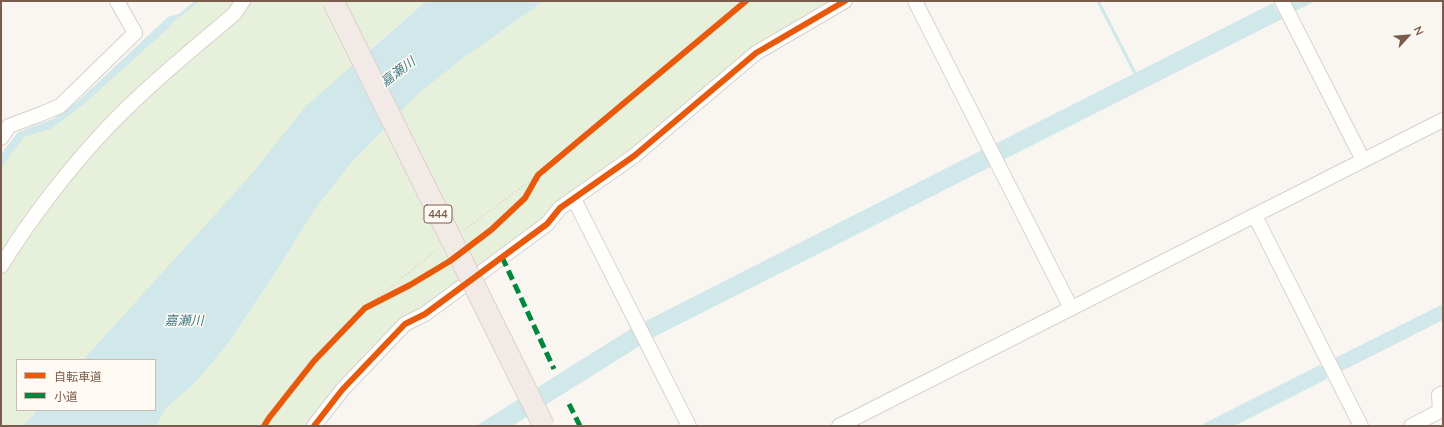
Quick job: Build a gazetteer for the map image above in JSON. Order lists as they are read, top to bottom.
{
  "streets": {
    "highway": ["444"]
  },
  "water": ["嘉瀬川"],
  "legend": ["自転車道", "小道"],
  "north": "top right"
}
